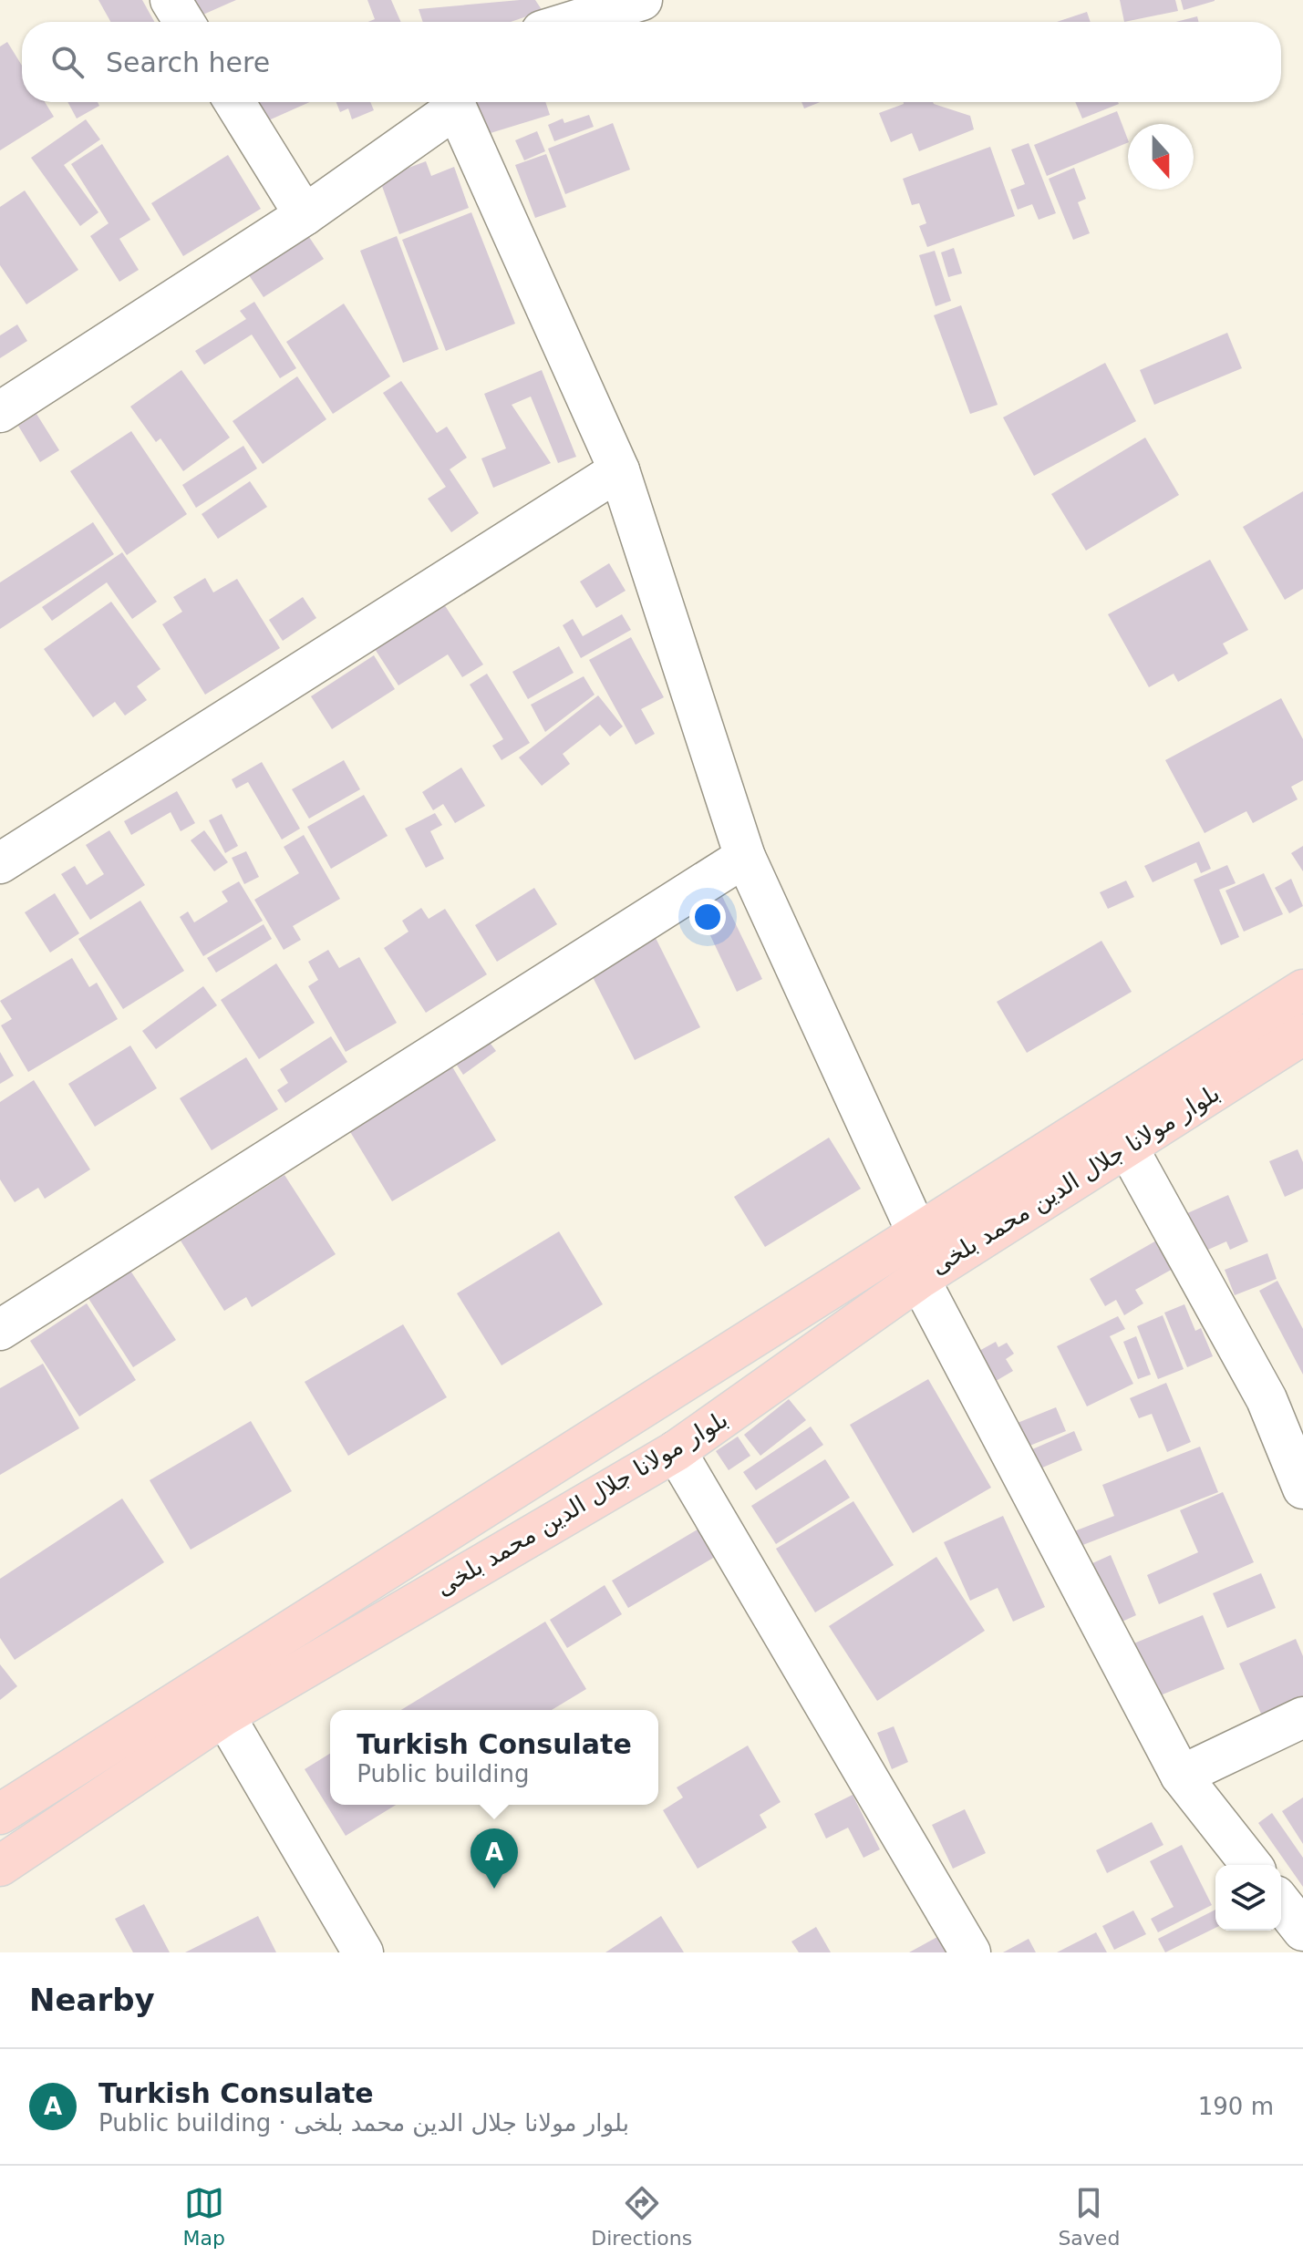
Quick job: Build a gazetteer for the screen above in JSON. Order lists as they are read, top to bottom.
{
  "streets": {
    "main road": ["بلوار مولانا جلال الدین محمد بلخی"]
  },
  "north": "bottom",
  "page": {
    "search": "Search here",
    "popup": ["Turkish Consulate", "Public building"],
    "pins": "A",
    "heading": "Nearby",
    "list": [
      {
        "mark": "A",
        "name": "Turkish Consulate",
        "note": "Public building · بلوار مولانا جلال الدین محمد بلخی",
        "value": "190 m"
      }
    ],
    "nav": ["Map", "Directions", "Saved"]
  }
}
